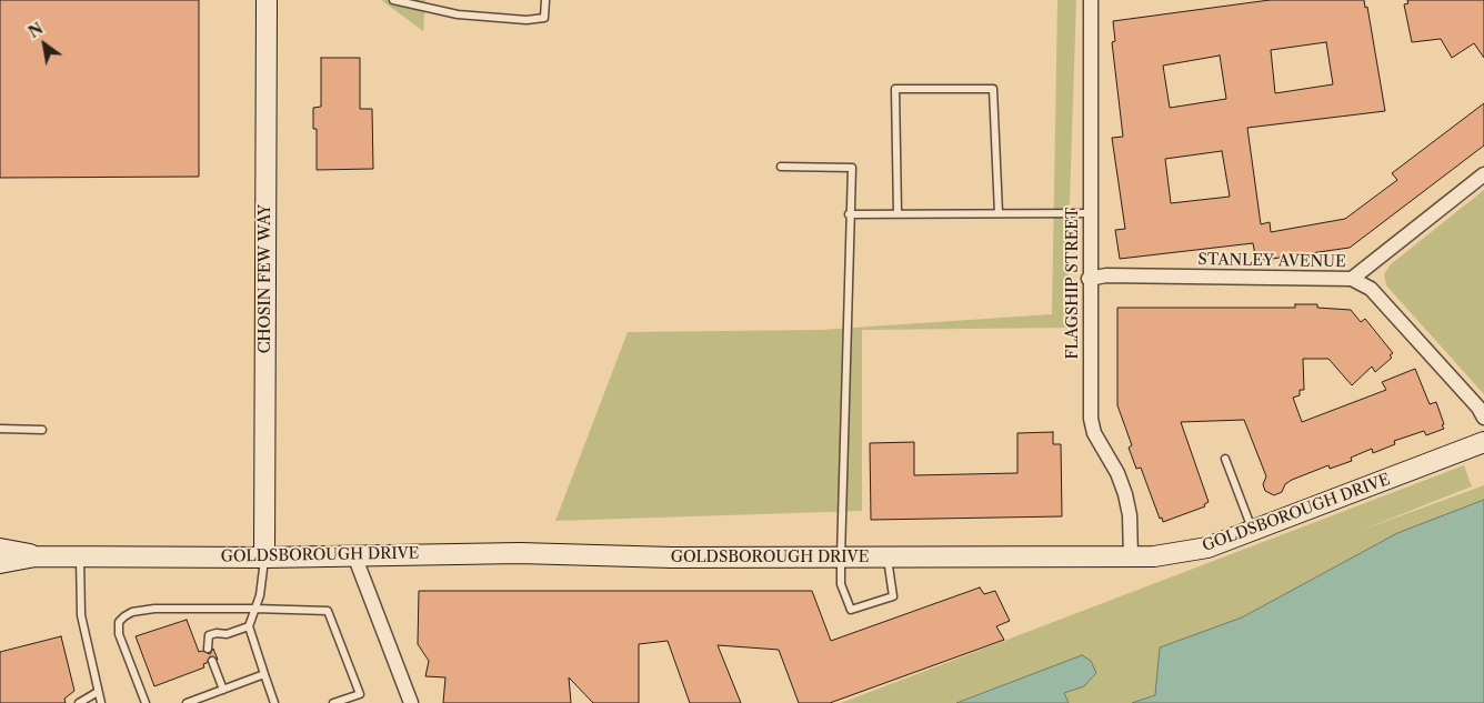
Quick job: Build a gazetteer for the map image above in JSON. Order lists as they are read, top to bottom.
{
  "streets": {
    "street": [
      "STANLEY AVENUE",
      "CHOSIN FEW WAY",
      "FLAGSHIP STREET",
      "GOLDSBOROUGH DRIVE"
    ]
  },
  "crossings": [
    ["STANLEY AVENUE", "FLAGSHIP STREET"],
    ["CHOSIN FEW WAY", "GOLDSBOROUGH DRIVE"],
    ["FLAGSHIP STREET", "GOLDSBOROUGH DRIVE"]
  ],
  "north": "top left"
}
